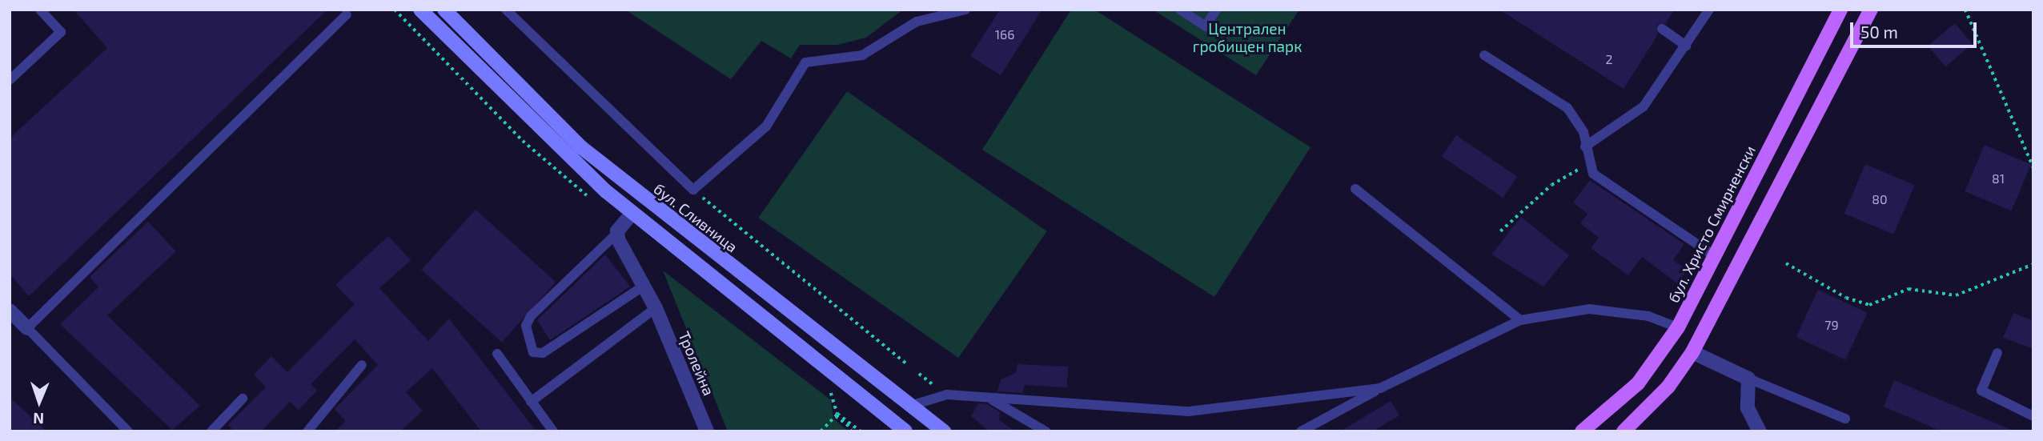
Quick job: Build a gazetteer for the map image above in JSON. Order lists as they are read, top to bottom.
{
  "streets": {
    "main road": ["бул. Сливница", "бул. Христо Смирненски"],
    "street": ["Тролейна"]
  },
  "parks": ["Централен гробищен парк"],
  "house_numbers": [
    "166",
    "2",
    "81",
    "80",
    "79"
  ],
  "scale_bar": "50 m",
  "north": "bottom"
}
